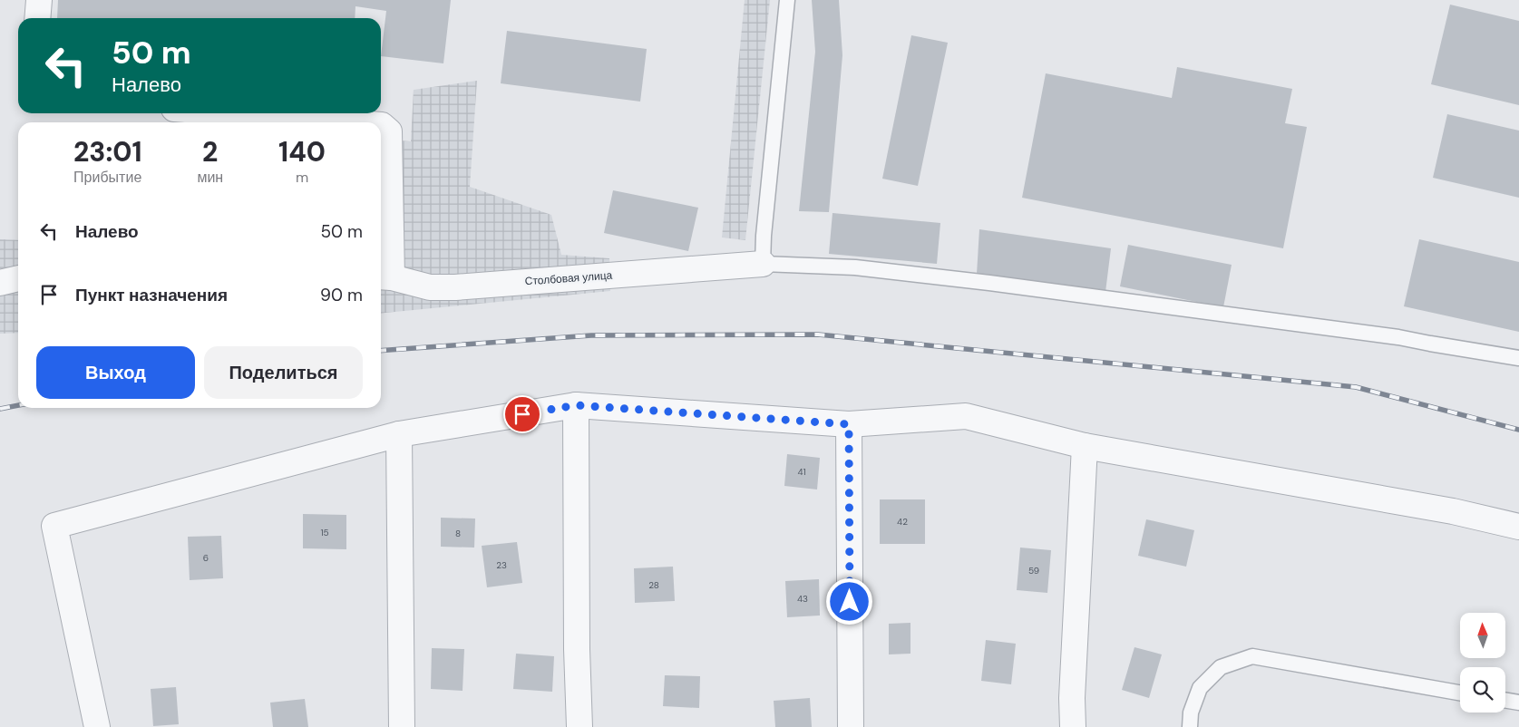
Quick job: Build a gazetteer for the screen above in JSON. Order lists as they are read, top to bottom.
{
  "streets": {
    "street": ["Столбовая улица"]
  },
  "house_numbers": [
    "41",
    "42",
    "15",
    "8",
    "6",
    "23",
    "59",
    "28",
    "43"
  ],
  "north": "top",
  "page": {
    "turn": ["50 m", "Налево"],
    "eta": [
      "23:01",
      "Прибытие",
      "2",
      "мин",
      "140",
      "m"
    ],
    "list": [
      {
        "name": "Налево",
        "value": "50 m"
      },
      {
        "name": "Пункт назначения",
        "value": "90 m"
      }
    ],
    "buttons": ["Выход", "Поделиться"]
  }
}
